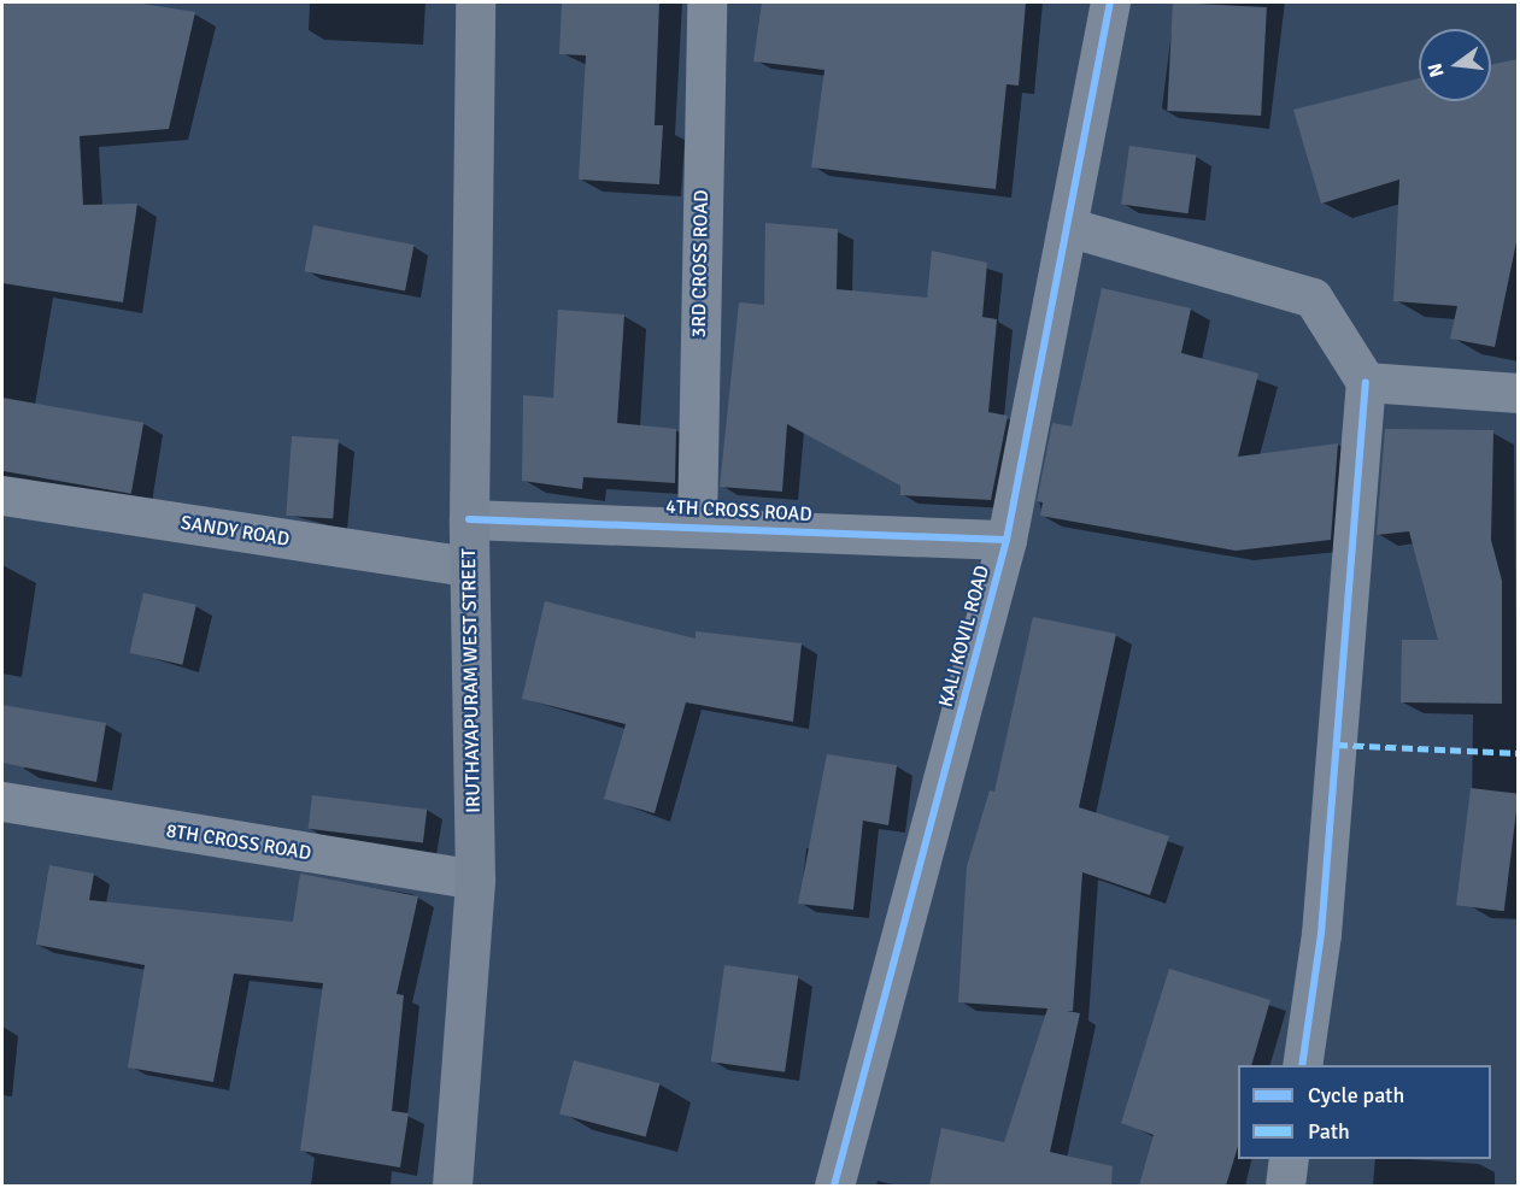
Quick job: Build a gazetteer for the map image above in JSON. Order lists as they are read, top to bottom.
{
  "streets": {
    "main road": ["IRUTHAYAPURAM WEST STREET"],
    "street": [
      "3RD CROSS ROAD",
      "4TH CROSS ROAD",
      "SANDY ROAD",
      "KALI KOVIL ROAD",
      "8TH CROSS ROAD"
    ]
  },
  "crossings": [
    ["3RD CROSS ROAD", "4TH CROSS ROAD"],
    ["4TH CROSS ROAD", "KALI KOVIL ROAD"],
    ["4TH CROSS ROAD", "IRUTHAYAPURAM WEST STREET"],
    ["SANDY ROAD", "IRUTHAYAPURAM WEST STREET"],
    ["IRUTHAYAPURAM WEST STREET", "8TH CROSS ROAD"]
  ],
  "legend": ["Cycle path", "Path"],
  "north": "left"
}
